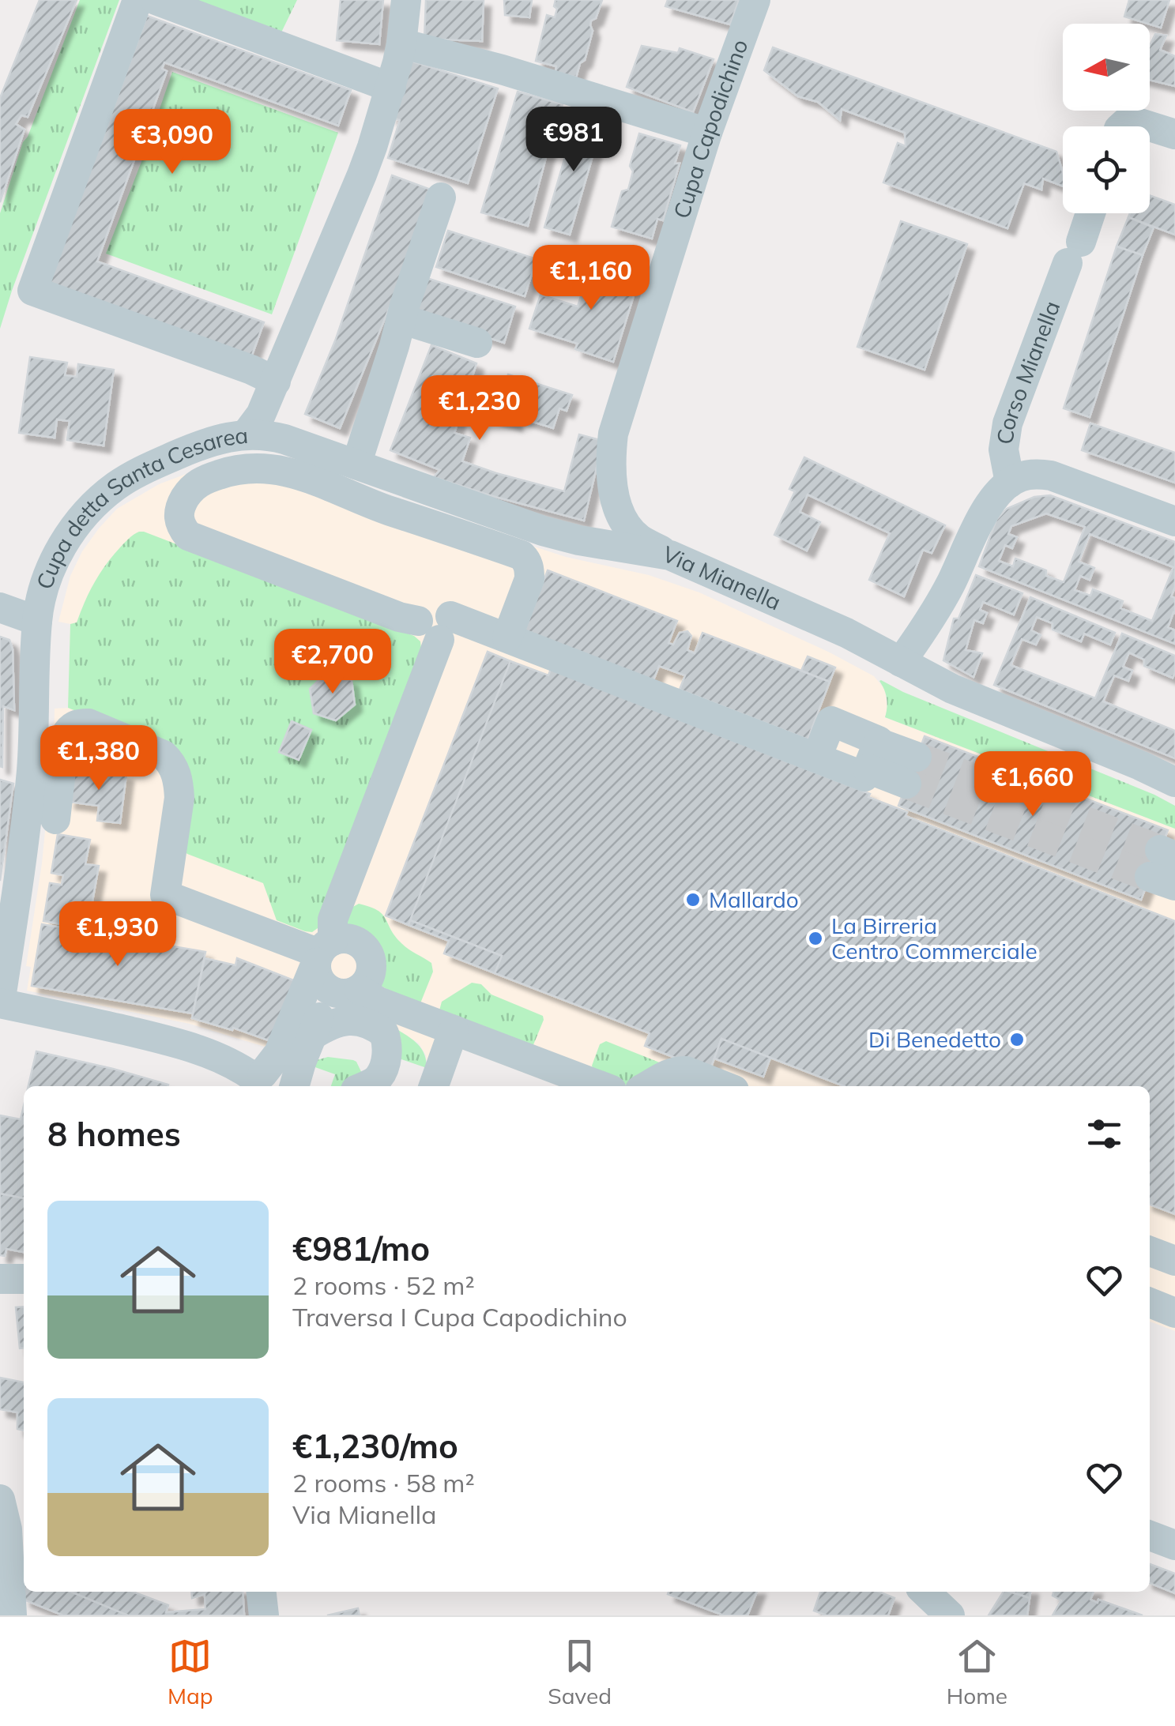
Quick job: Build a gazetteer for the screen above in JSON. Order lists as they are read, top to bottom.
{
  "streets": {
    "street": [
      "Cupa Capodichino",
      "Corso Mianella",
      "Cupa detta Santa Cesarea",
      "Via Mianella"
    ]
  },
  "crossings": [
    ["Cupa Capodichino", "Via Mianella"],
    ["Cupa detta Santa Cesarea", "Via Mianella"]
  ],
  "places": ["Mallardo", "La Birreria Centro Commerciale", "Di Benedetto"],
  "north": "left",
  "page": {
    "price": [
      "€981",
      "€3,090",
      "€1,160",
      "€1,230",
      "€2,700",
      "€1,380",
      "€1,660",
      "€1,930"
    ],
    "heading": "8 homes",
    "list": [
      {
        "name": "€981/mo",
        "note": "2 rooms · 52 m² · Traversa I Cupa Capodichino"
      },
      {
        "name": "€1,230/mo",
        "note": "2 rooms · 58 m² · Via Mianella"
      }
    ],
    "tabs": ["Map", "Saved", "Home"]
  }
}
